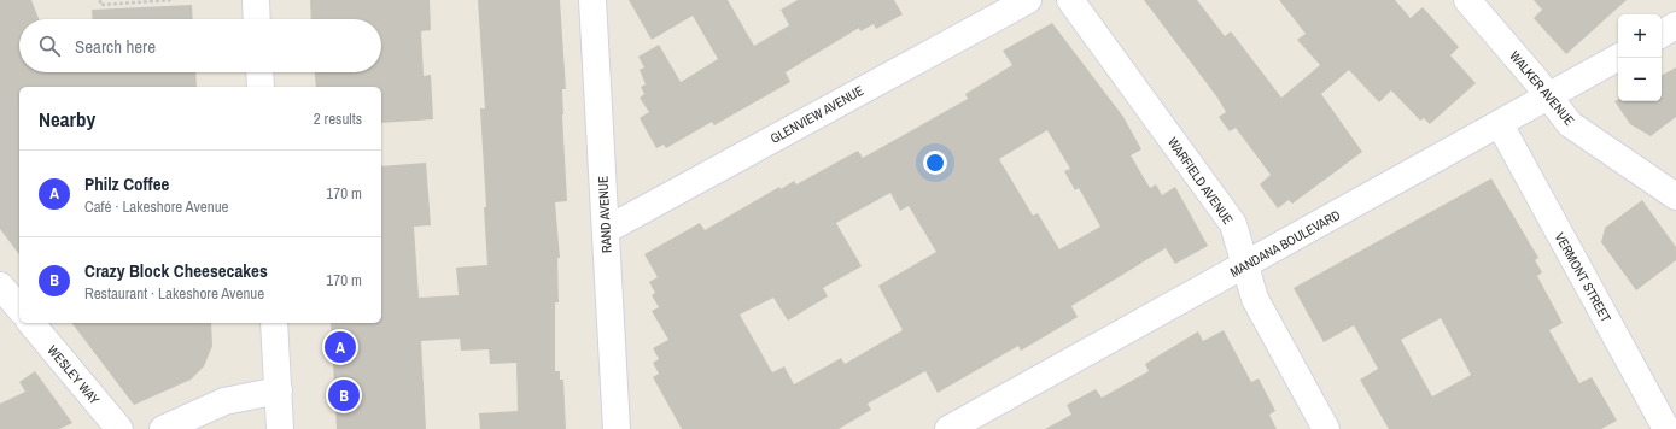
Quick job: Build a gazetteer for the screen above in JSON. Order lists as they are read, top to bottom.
{
  "streets": {
    "street": [
      "WALKER AVENUE",
      "GLENVIEW AVENUE",
      "WARFIELD AVENUE",
      "RAND AVENUE",
      "MANDANA BOULEVARD",
      "VERMONT STREET",
      "WESLEY WAY"
    ]
  },
  "crossings": [
    ["WALKER AVENUE", "MANDANA BOULEVARD"],
    ["GLENVIEW AVENUE", "RAND AVENUE"],
    ["WARFIELD AVENUE", "MANDANA BOULEVARD"],
    ["MANDANA BOULEVARD", "VERMONT STREET"]
  ],
  "page": {
    "map_buttons": ["+", "−"],
    "search": "Search here",
    "heading": ["Nearby", "2 results"],
    "list": [
      {
        "mark": "A",
        "name": "Philz Coffee",
        "note": "Café · Lakeshore Avenue",
        "value": "170 m"
      },
      {
        "mark": "B",
        "name": "Crazy Block Cheesecakes",
        "note": "Restaurant · Lakeshore Avenue",
        "value": "170 m"
      }
    ],
    "pins": ["A", "B"]
  }
}
